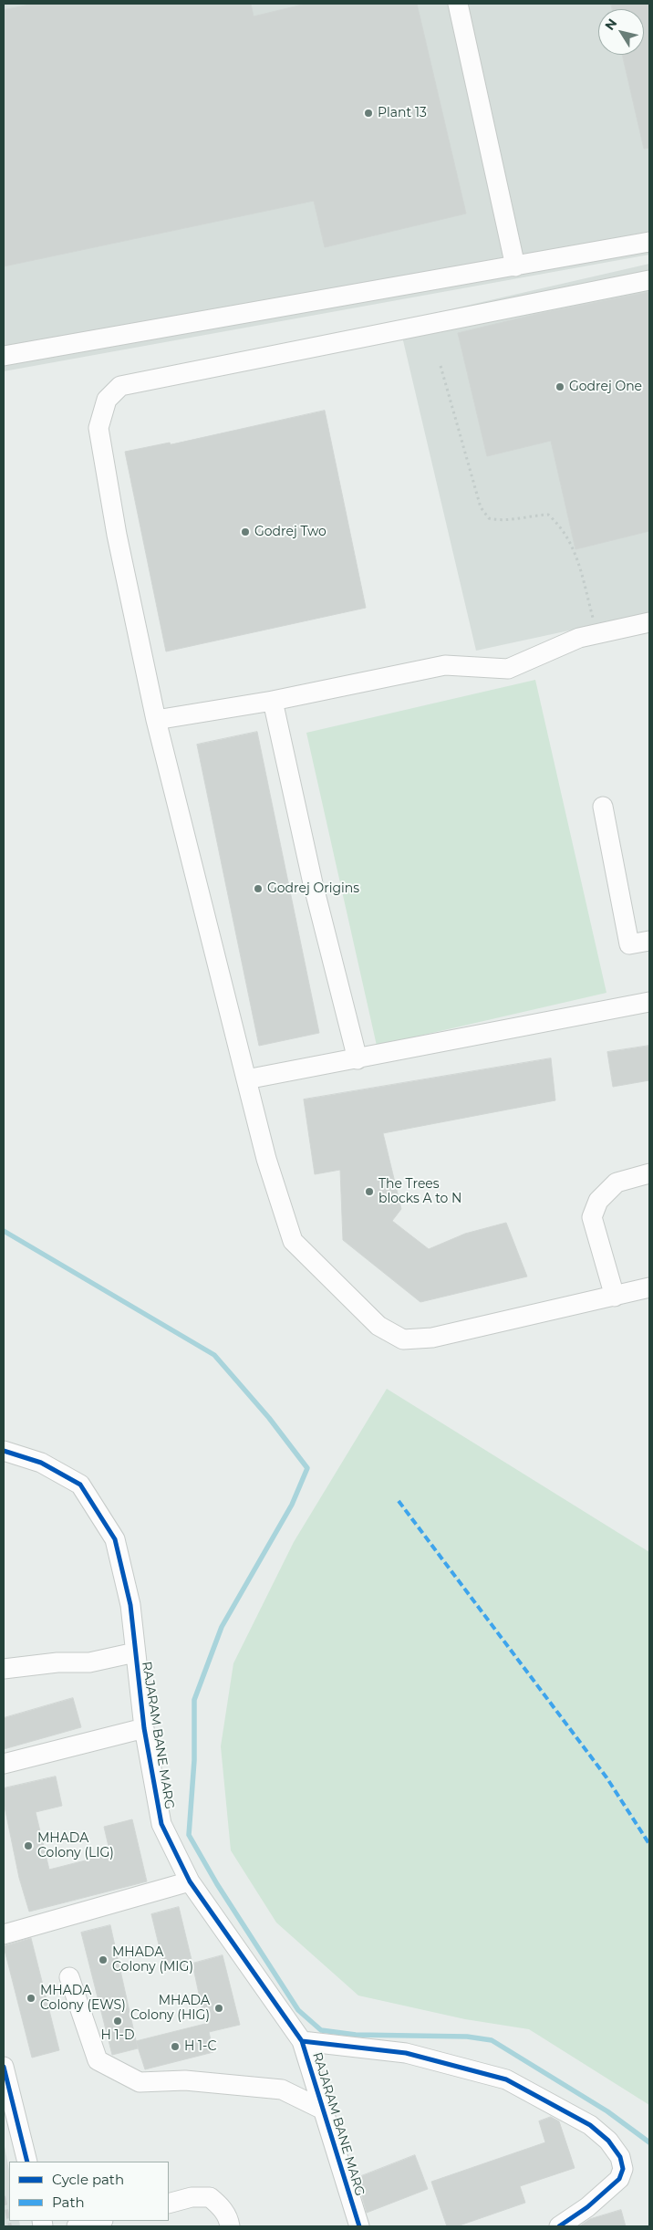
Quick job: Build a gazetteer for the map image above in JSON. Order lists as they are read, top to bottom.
{
  "streets": {
    "street": ["RAJARAM BANE MARG"]
  },
  "places": [
    "Plant 13",
    "Godrej One",
    "Godrej Two",
    "Godrej Origins",
    "The Trees blocks A to N",
    "MHADA Colony (LIG)",
    "MHADA Colony (MIG)",
    "MHADA Colony (EWS)",
    "MHADA Colony (HIG)",
    "H 1-D",
    "H 1-C"
  ],
  "legend": ["Cycle path", "Path"],
  "north": "top left"
}
